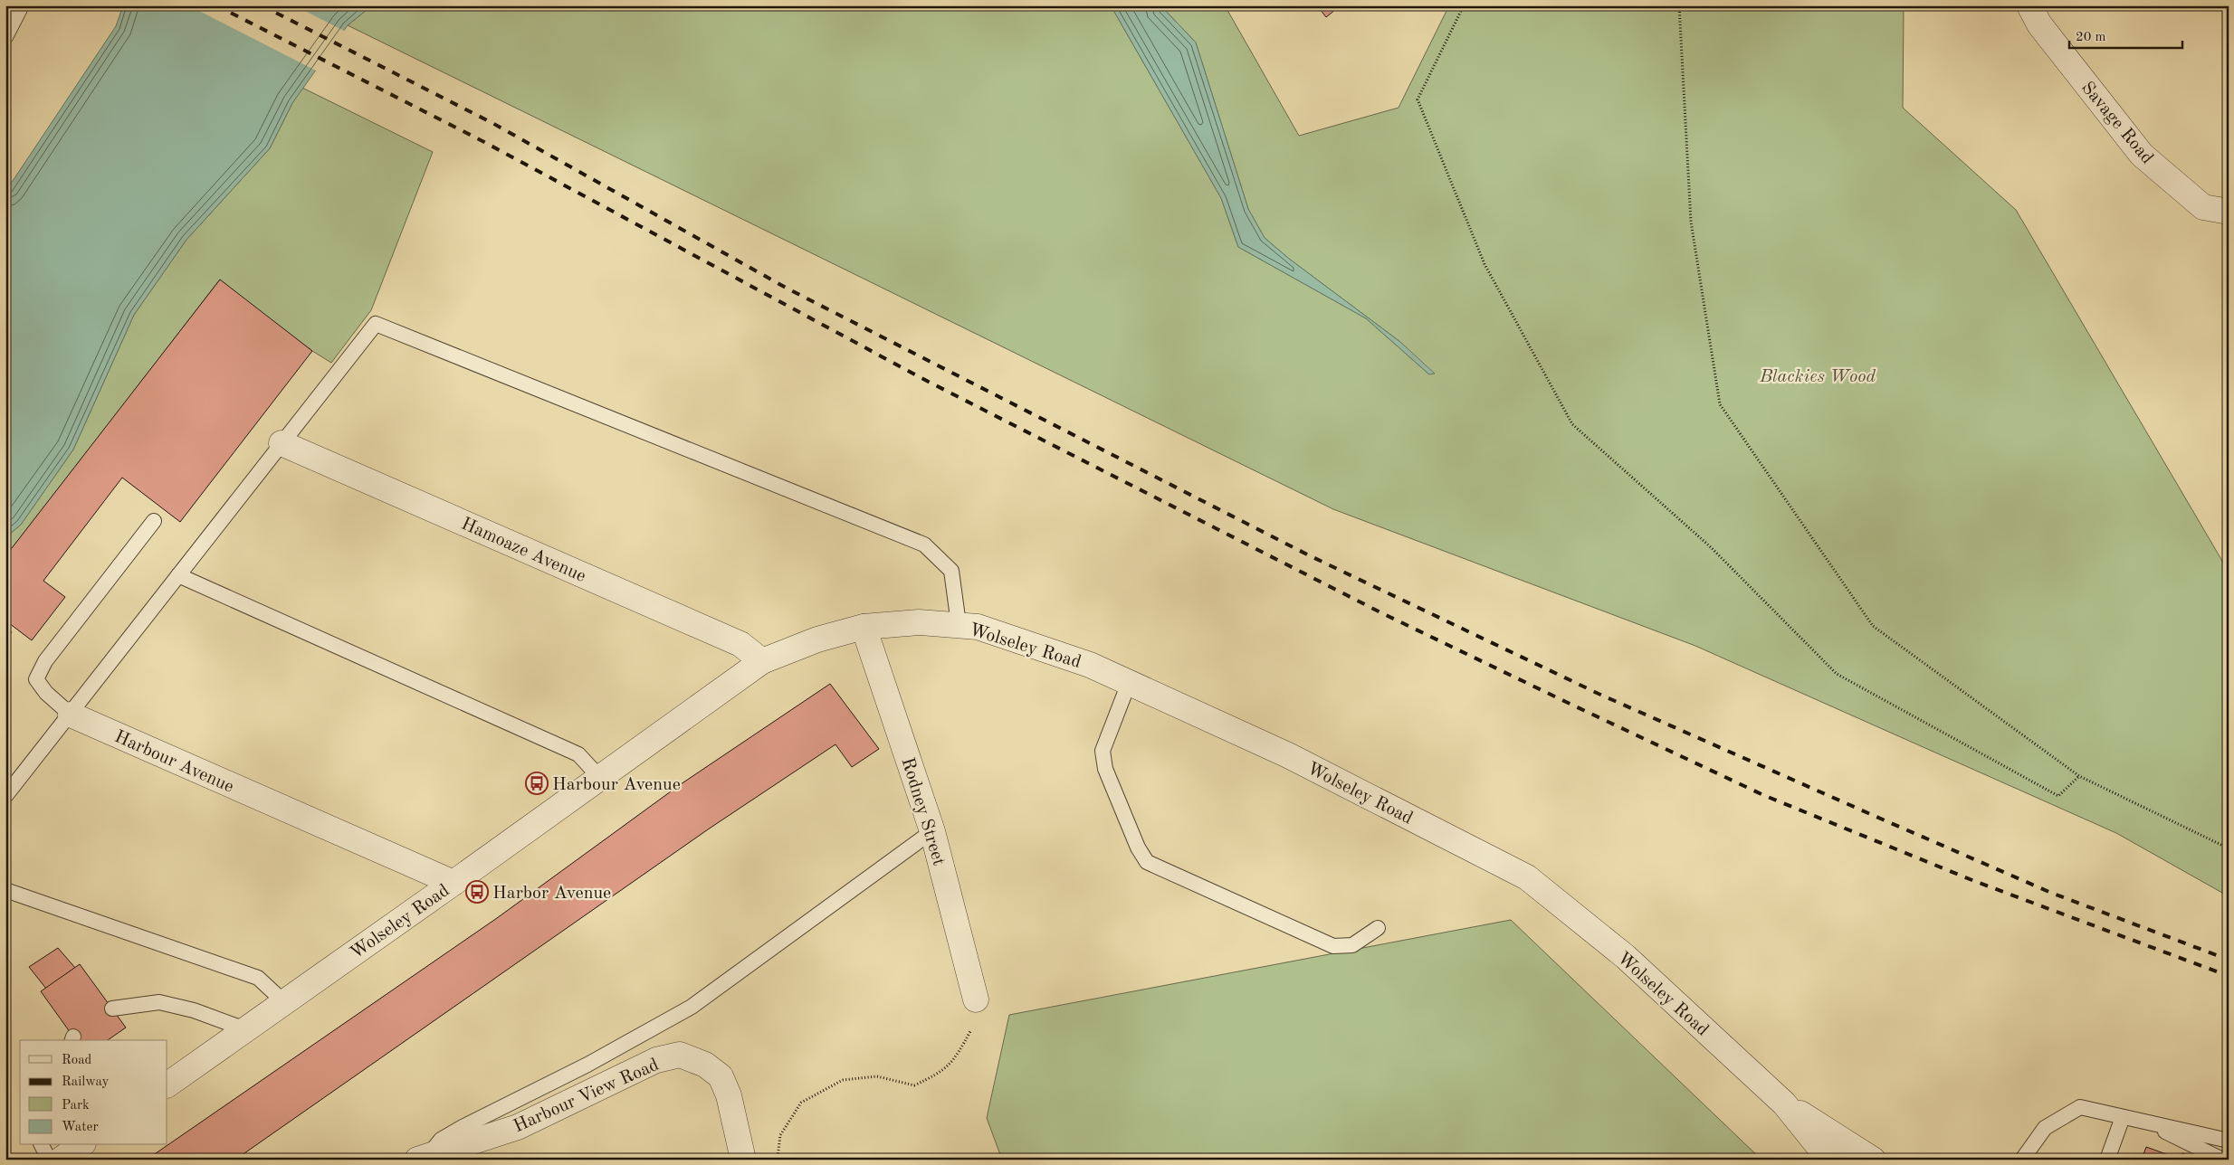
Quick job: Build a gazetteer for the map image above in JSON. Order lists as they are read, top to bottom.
{
  "streets": {
    "street": [
      "Savage Road",
      "Hamoaze Avenue",
      "Wolseley Road",
      "Harbour Avenue",
      "Rodney Street",
      "Harbour View Road"
    ]
  },
  "crossings": [
    ["Hamoaze Avenue", "Wolseley Road"],
    ["Wolseley Road", "Harbour Avenue"],
    ["Wolseley Road", "Rodney Street"]
  ],
  "parks": ["Blackies Wood"],
  "places": {
    "bus stop": ["Harbour Avenue", "Harbor Avenue"]
  },
  "legend": [
    "Road",
    "Railway",
    "Park",
    "Water"
  ],
  "scale_bar": "20 m"
}
